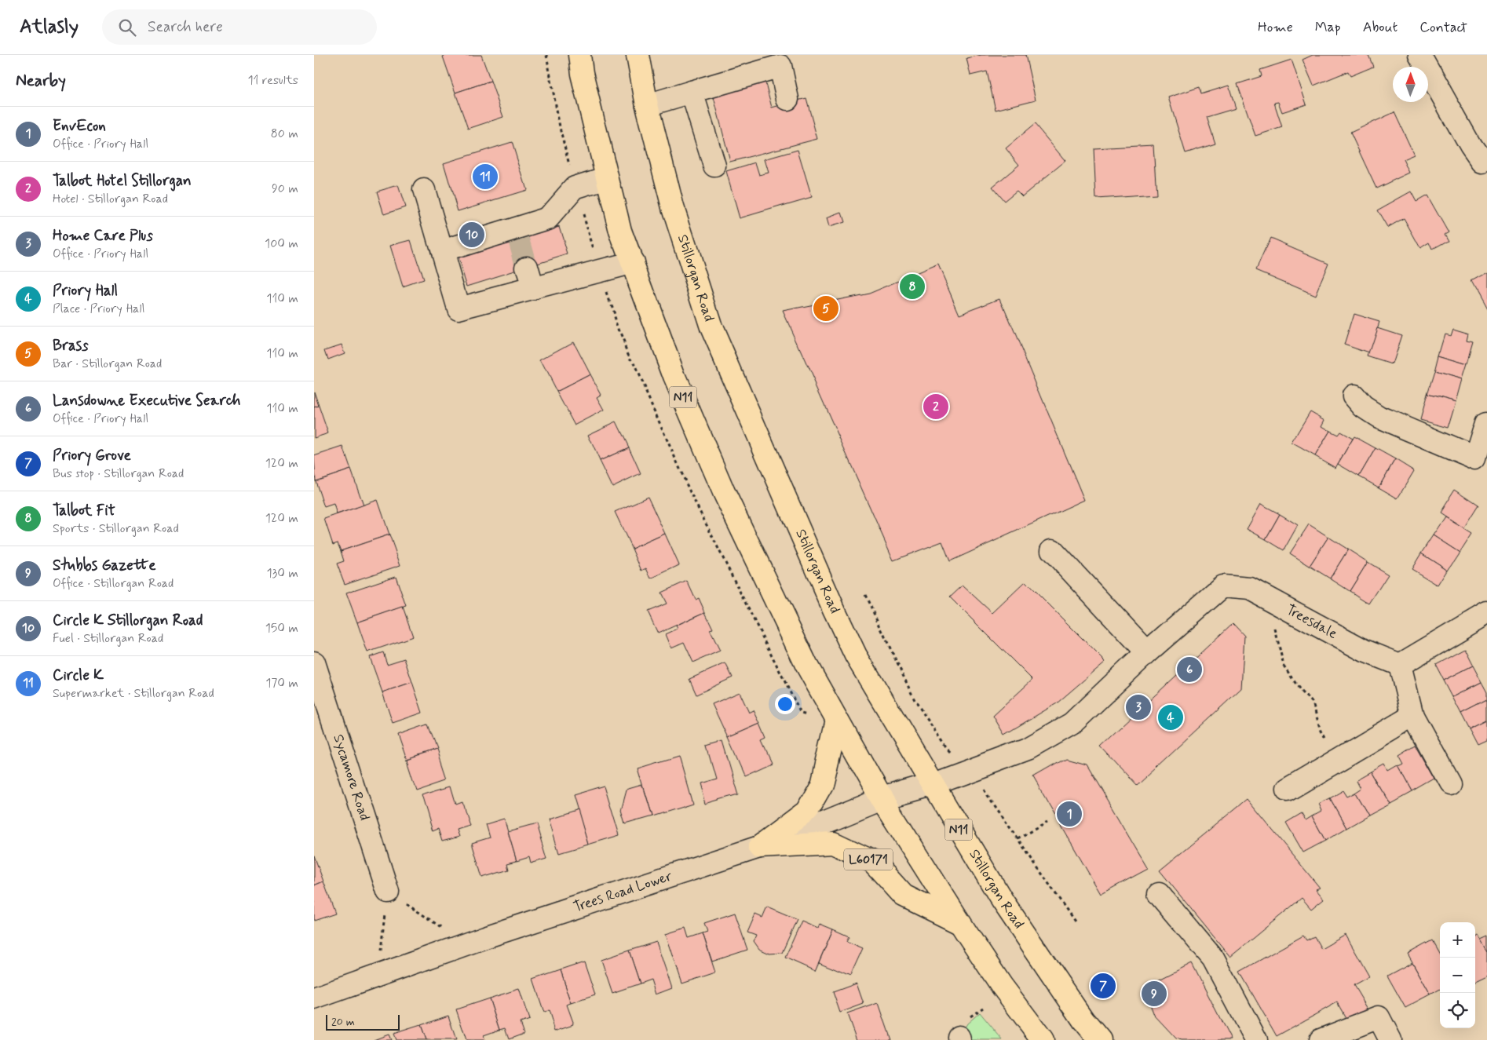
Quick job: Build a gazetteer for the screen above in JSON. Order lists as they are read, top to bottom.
{
  "streets": {
    "highway": ["Stillorgan Road", "N11", "L60171"],
    "street": ["Treesdale", "Sycamore Road", "Trees Road Lower"]
  },
  "crossings": [
    ["Stillorgan Road", "Trees Road Lower"],
    ["N11", "L60171"],
    ["N11", "Trees Road Lower"],
    ["Treesdale", "Trees Road Lower"],
    ["L60171", "Trees Road Lower"]
  ],
  "scale_bar": "20 m",
  "north": "top",
  "page": {
    "header": "Atlasly",
    "search": "Search here",
    "nav": [
      "Home",
      "Map",
      "About",
      "Contact"
    ],
    "heading": ["Nearby", "11 results"],
    "list": [
      {
        "mark": "1",
        "name": "EnvEcon",
        "note": "Office · Priory Hall",
        "value": "80 m"
      },
      {
        "mark": "2",
        "name": "Talbot Hotel Stillorgan",
        "note": "Hotel · Stillorgan Road",
        "value": "90 m"
      },
      {
        "mark": "3",
        "name": "Home Care Plus",
        "note": "Office · Priory Hall",
        "value": "100 m"
      },
      {
        "mark": "4",
        "name": "Priory Hall",
        "note": "Place · Priory Hall",
        "value": "110 m"
      },
      {
        "mark": "5",
        "name": "Brass",
        "note": "Bar · Stillorgan Road",
        "value": "110 m"
      },
      {
        "mark": "6",
        "name": "Lansdowne Executive Search",
        "note": "Office · Priory Hall",
        "value": "110 m"
      },
      {
        "mark": "7",
        "name": "Priory Grove",
        "note": "Bus stop · Stillorgan Road",
        "value": "120 m"
      },
      {
        "mark": "8",
        "name": "Talbot Fit",
        "note": "Sports · Stillorgan Road",
        "value": "120 m"
      },
      {
        "mark": "9",
        "name": "Stubbs Gazette",
        "note": "Office · Stillorgan Road",
        "value": "130 m"
      },
      {
        "mark": "10",
        "name": "Circle K Stillorgan Road",
        "note": "Fuel · Stillorgan Road",
        "value": "150 m"
      },
      {
        "mark": "11",
        "name": "Circle K",
        "note": "Supermarket · Stillorgan Road",
        "value": "170 m"
      }
    ],
    "pins": [
      "11",
      "10",
      "8",
      "5",
      "2",
      "6",
      "3",
      "4",
      "1",
      "7",
      "9"
    ],
    "map_buttons": ["+", "−"],
    "scale": "20 m"
  }
}
